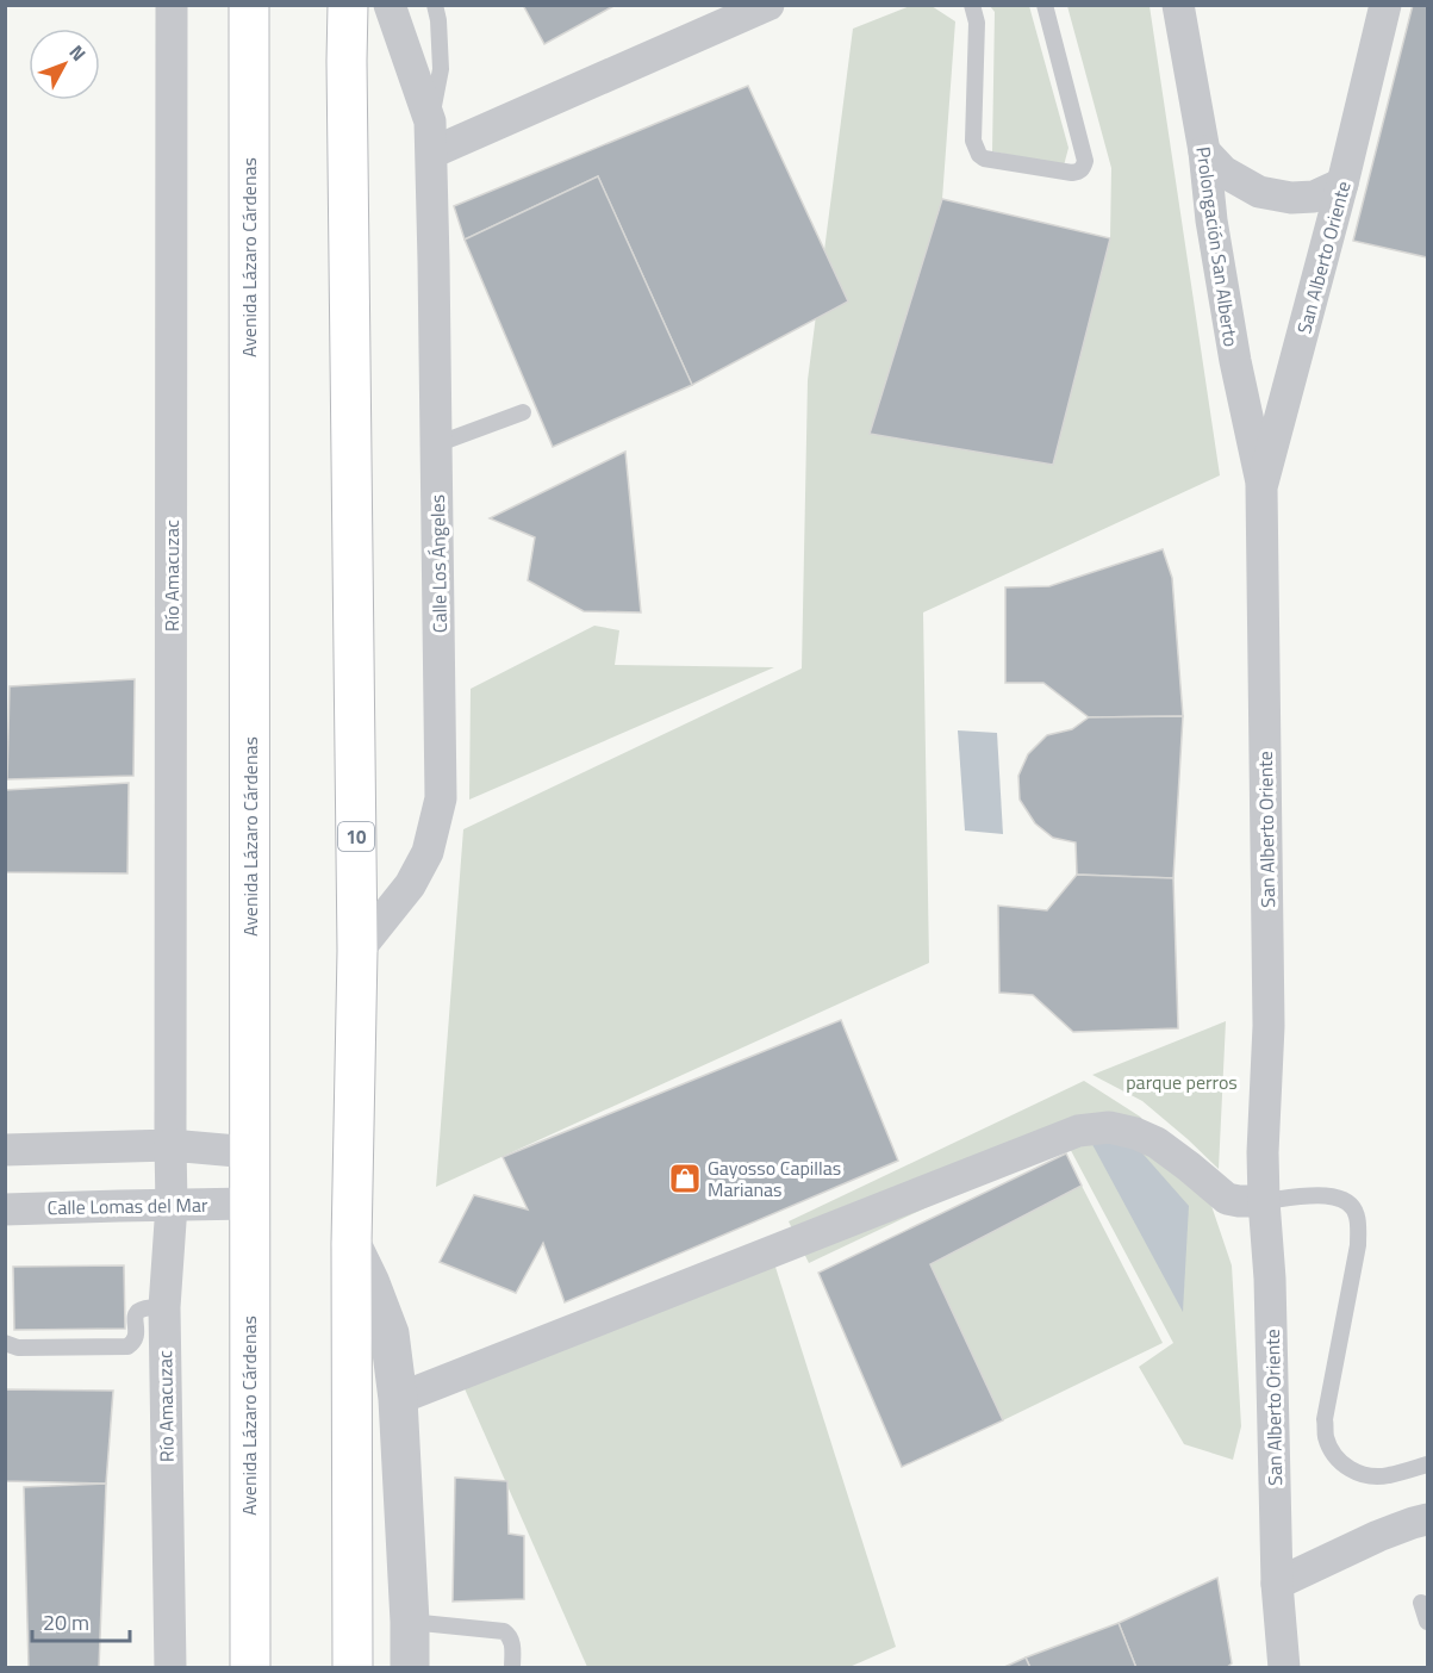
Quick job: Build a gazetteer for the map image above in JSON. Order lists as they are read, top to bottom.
{
  "streets": {
    "highway": ["Avenida Lázaro Cárdenas", "10"],
    "street": [
      "Prolongación San Alberto",
      "San Alberto Oriente",
      "Calle Los Ángeles",
      "Río Amacuzac",
      "Calle Lomas del Mar"
    ]
  },
  "crossings": [
    ["Prolongación San Alberto", "San Alberto Oriente"],
    ["Avenida Lázaro Cárdenas", "Calle Lomas del Mar"],
    ["Calle Los Ángeles", "10"],
    ["Río Amacuzac", "Calle Lomas del Mar"]
  ],
  "parks": ["parque perros"],
  "places": {
    "shop": ["Gayosso Capillas Marianas"]
  },
  "scale_bar": "20 m",
  "north": "top right"
}
